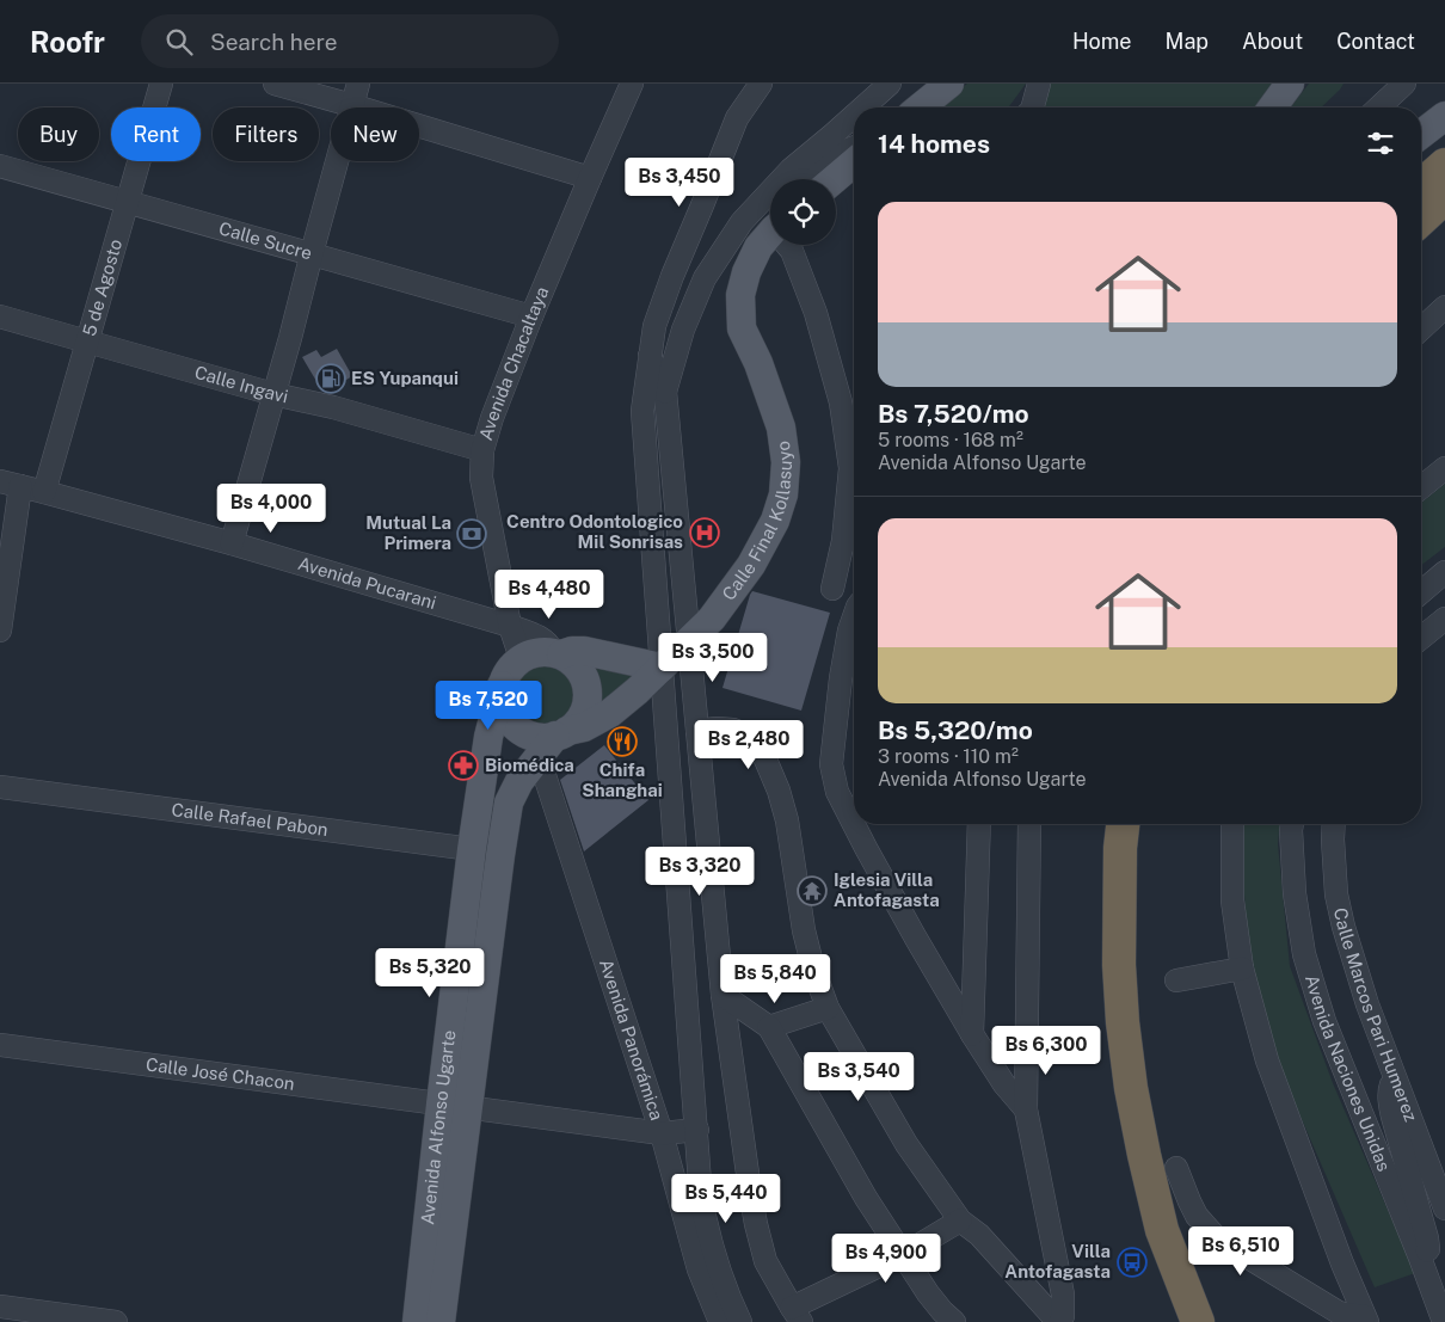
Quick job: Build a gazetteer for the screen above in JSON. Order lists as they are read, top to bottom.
{
  "streets": {
    "main road": ["Calle Final Kollasuyo", "Avenida Alfonso Ugarte"],
    "street": [
      "Calle Sucre",
      "5 de Agosto",
      "Avenida Chacaltaya",
      "Calle Ingavi",
      "Avenida Pucarani",
      "Calle Rafael Pabon",
      "Calle Marcos Pari Humerez",
      "Avenida Panorámica",
      "Calle José Chacon",
      "Avenida Naciones Unidas"
    ]
  },
  "crossings": [
    ["Calle Sucre", "5 de Agosto"],
    ["Calle Sucre", "Avenida Chacaltaya"],
    ["5 de Agosto", "Calle Ingavi"],
    ["5 de Agosto", "Avenida Pucarani"],
    ["Avenida Chacaltaya", "Calle Ingavi"],
    ["Avenida Chacaltaya", "Calle Final Kollasuyo"],
    ["Avenida Chacaltaya", "Avenida Pucarani"],
    ["Avenida Chacaltaya", "Avenida Panorámica"],
    ["Avenida Chacaltaya", "Avenida Alfonso Ugarte"],
    ["Calle Final Kollasuyo", "Avenida Pucarani"],
    ["Calle Final Kollasuyo", "Avenida Panorámica"],
    ["Calle Final Kollasuyo", "Avenida Alfonso Ugarte"],
    ["Avenida Pucarani", "Avenida Panorámica"],
    ["Avenida Pucarani", "Avenida Alfonso Ugarte"],
    ["Calle Rafael Pabon", "Avenida Alfonso Ugarte"],
    ["Avenida Panorámica", "Avenida Alfonso Ugarte"],
    ["Calle José Chacon", "Avenida Alfonso Ugarte"]
  ],
  "places": {
    "fuel station": ["ES Yupanqui"],
    "hospital": ["Centro Odontologico Mil Sonrisas"],
    "bank": ["Mutual La Primera"],
    "restaurant": ["Chifa Shanghai"],
    "pharmacy": ["Biomédica"],
    "temple": ["Iglesia Villa Antofagasta"],
    "bus stop": ["Villa Antofagasta"]
  },
  "page": {
    "header": "Roofr",
    "search": "Search here",
    "nav": [
      "Home",
      "Map",
      "About",
      "Contact"
    ],
    "chip": [
      "Buy",
      "Rent",
      "Filters",
      "New"
    ],
    "heading": "14 homes",
    "price": [
      "Bs 3,450",
      "Bs 4,000",
      "Bs 4,480",
      "Bs 3,500",
      "Bs 7,520",
      "Bs 2,480",
      "Bs 3,320",
      "Bs 5,320",
      "Bs 5,840",
      "Bs 6,300",
      "Bs 3,540",
      "Bs 5,440",
      "Bs 6,510",
      "Bs 4,900"
    ],
    "list": [
      {
        "name": "Bs 7,520/mo",
        "note": "5 rooms · 168 m² · Avenida Alfonso Ugarte"
      },
      {
        "name": "Bs 5,320/mo",
        "note": "3 rooms · 110 m² · Avenida Alfonso Ugarte"
      }
    ]
  }
}
